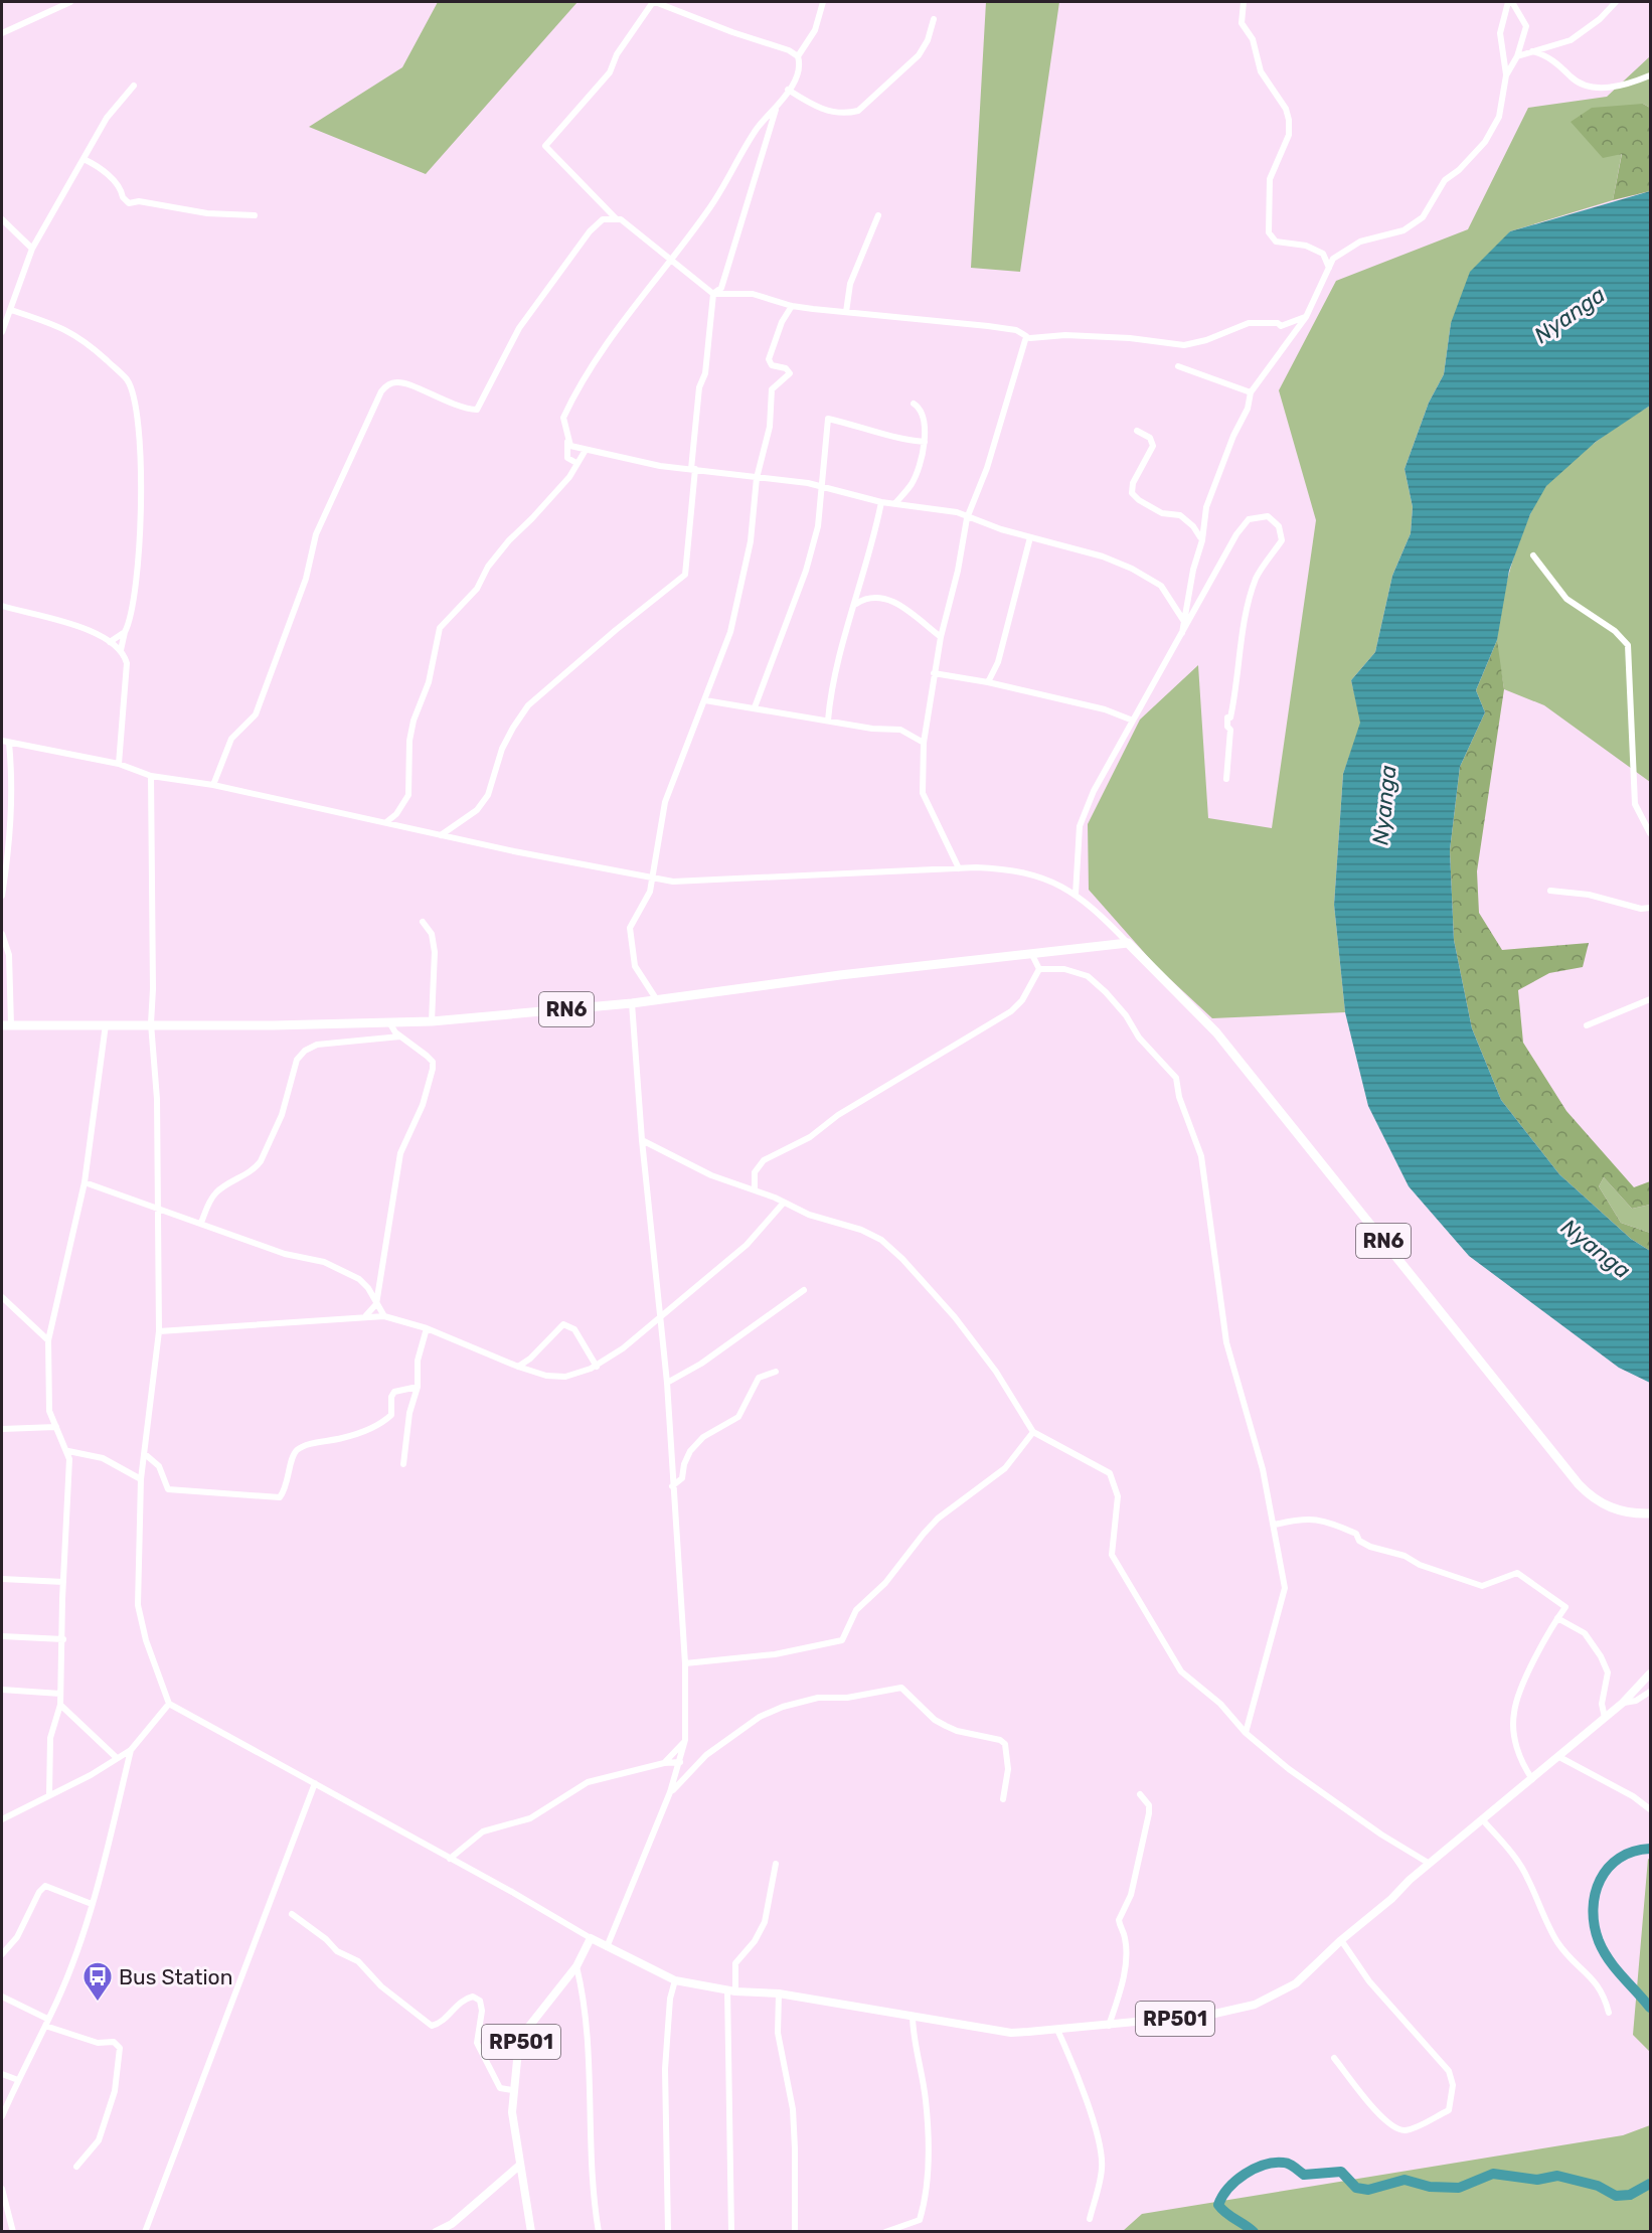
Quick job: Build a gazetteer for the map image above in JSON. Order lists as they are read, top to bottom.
{
  "streets": {
    "highway": ["RN6"],
    "main road": ["RP501"]
  },
  "water": ["Nyanga"],
  "places": {
    "bus stop": ["Bus Station"]
  }
}
